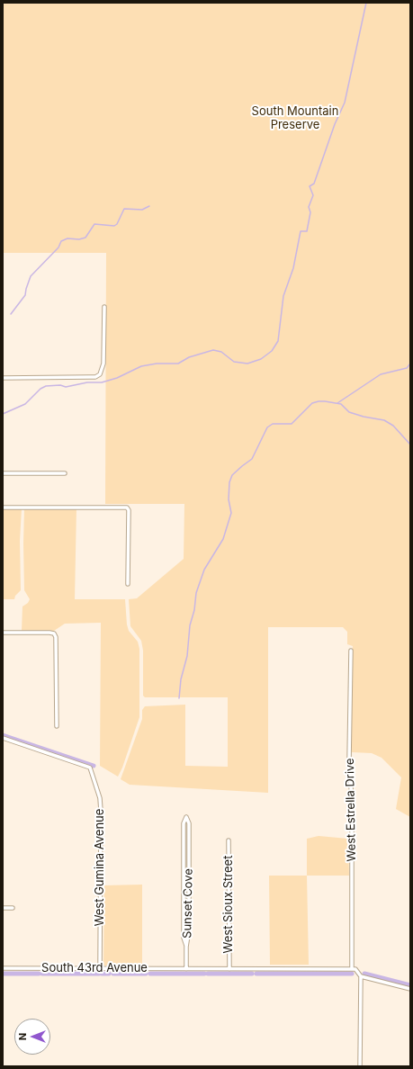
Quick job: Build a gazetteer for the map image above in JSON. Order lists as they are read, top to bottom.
{
  "streets": {
    "street": [
      "West Estrella Drive",
      "West Gumina Avenue",
      "Sunset Cove",
      "West Sioux Street",
      "South 43rd Avenue"
    ]
  },
  "crossings": [
    ["West Estrella Drive", "South 43rd Avenue"],
    ["West Gumina Avenue", "South 43rd Avenue"],
    ["West Sioux Street", "South 43rd Avenue"]
  ],
  "parks": ["South Mountain Preserve"],
  "north": "left"
}
